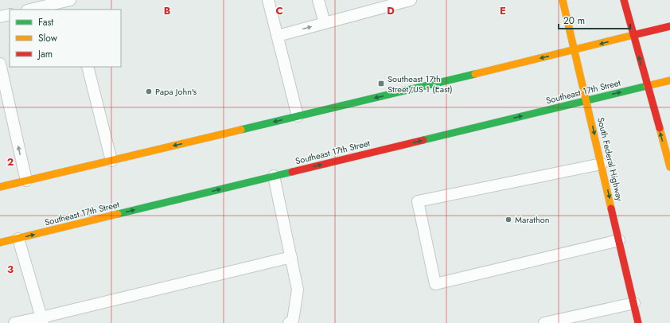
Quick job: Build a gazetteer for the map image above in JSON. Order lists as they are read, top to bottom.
{
  "streets": {
    "main road": ["Southeast 17th Street", "South Federal Highway"]
  },
  "crossings": [
    ["Southeast 17th Street", "South Federal Highway"]
  ],
  "places": {
    "transit": ["Southeast 17th Street/US 1 (East)"],
    "other": ["Papa John's", "Marathon"]
  },
  "legend": ["Fast", "Slow", "Jam"],
  "scale_bar": "20 m",
  "grid": {
    "columns": [
      "B",
      "C",
      "D",
      "E"
    ],
    "rows": ["2", "3"]
  }
}
